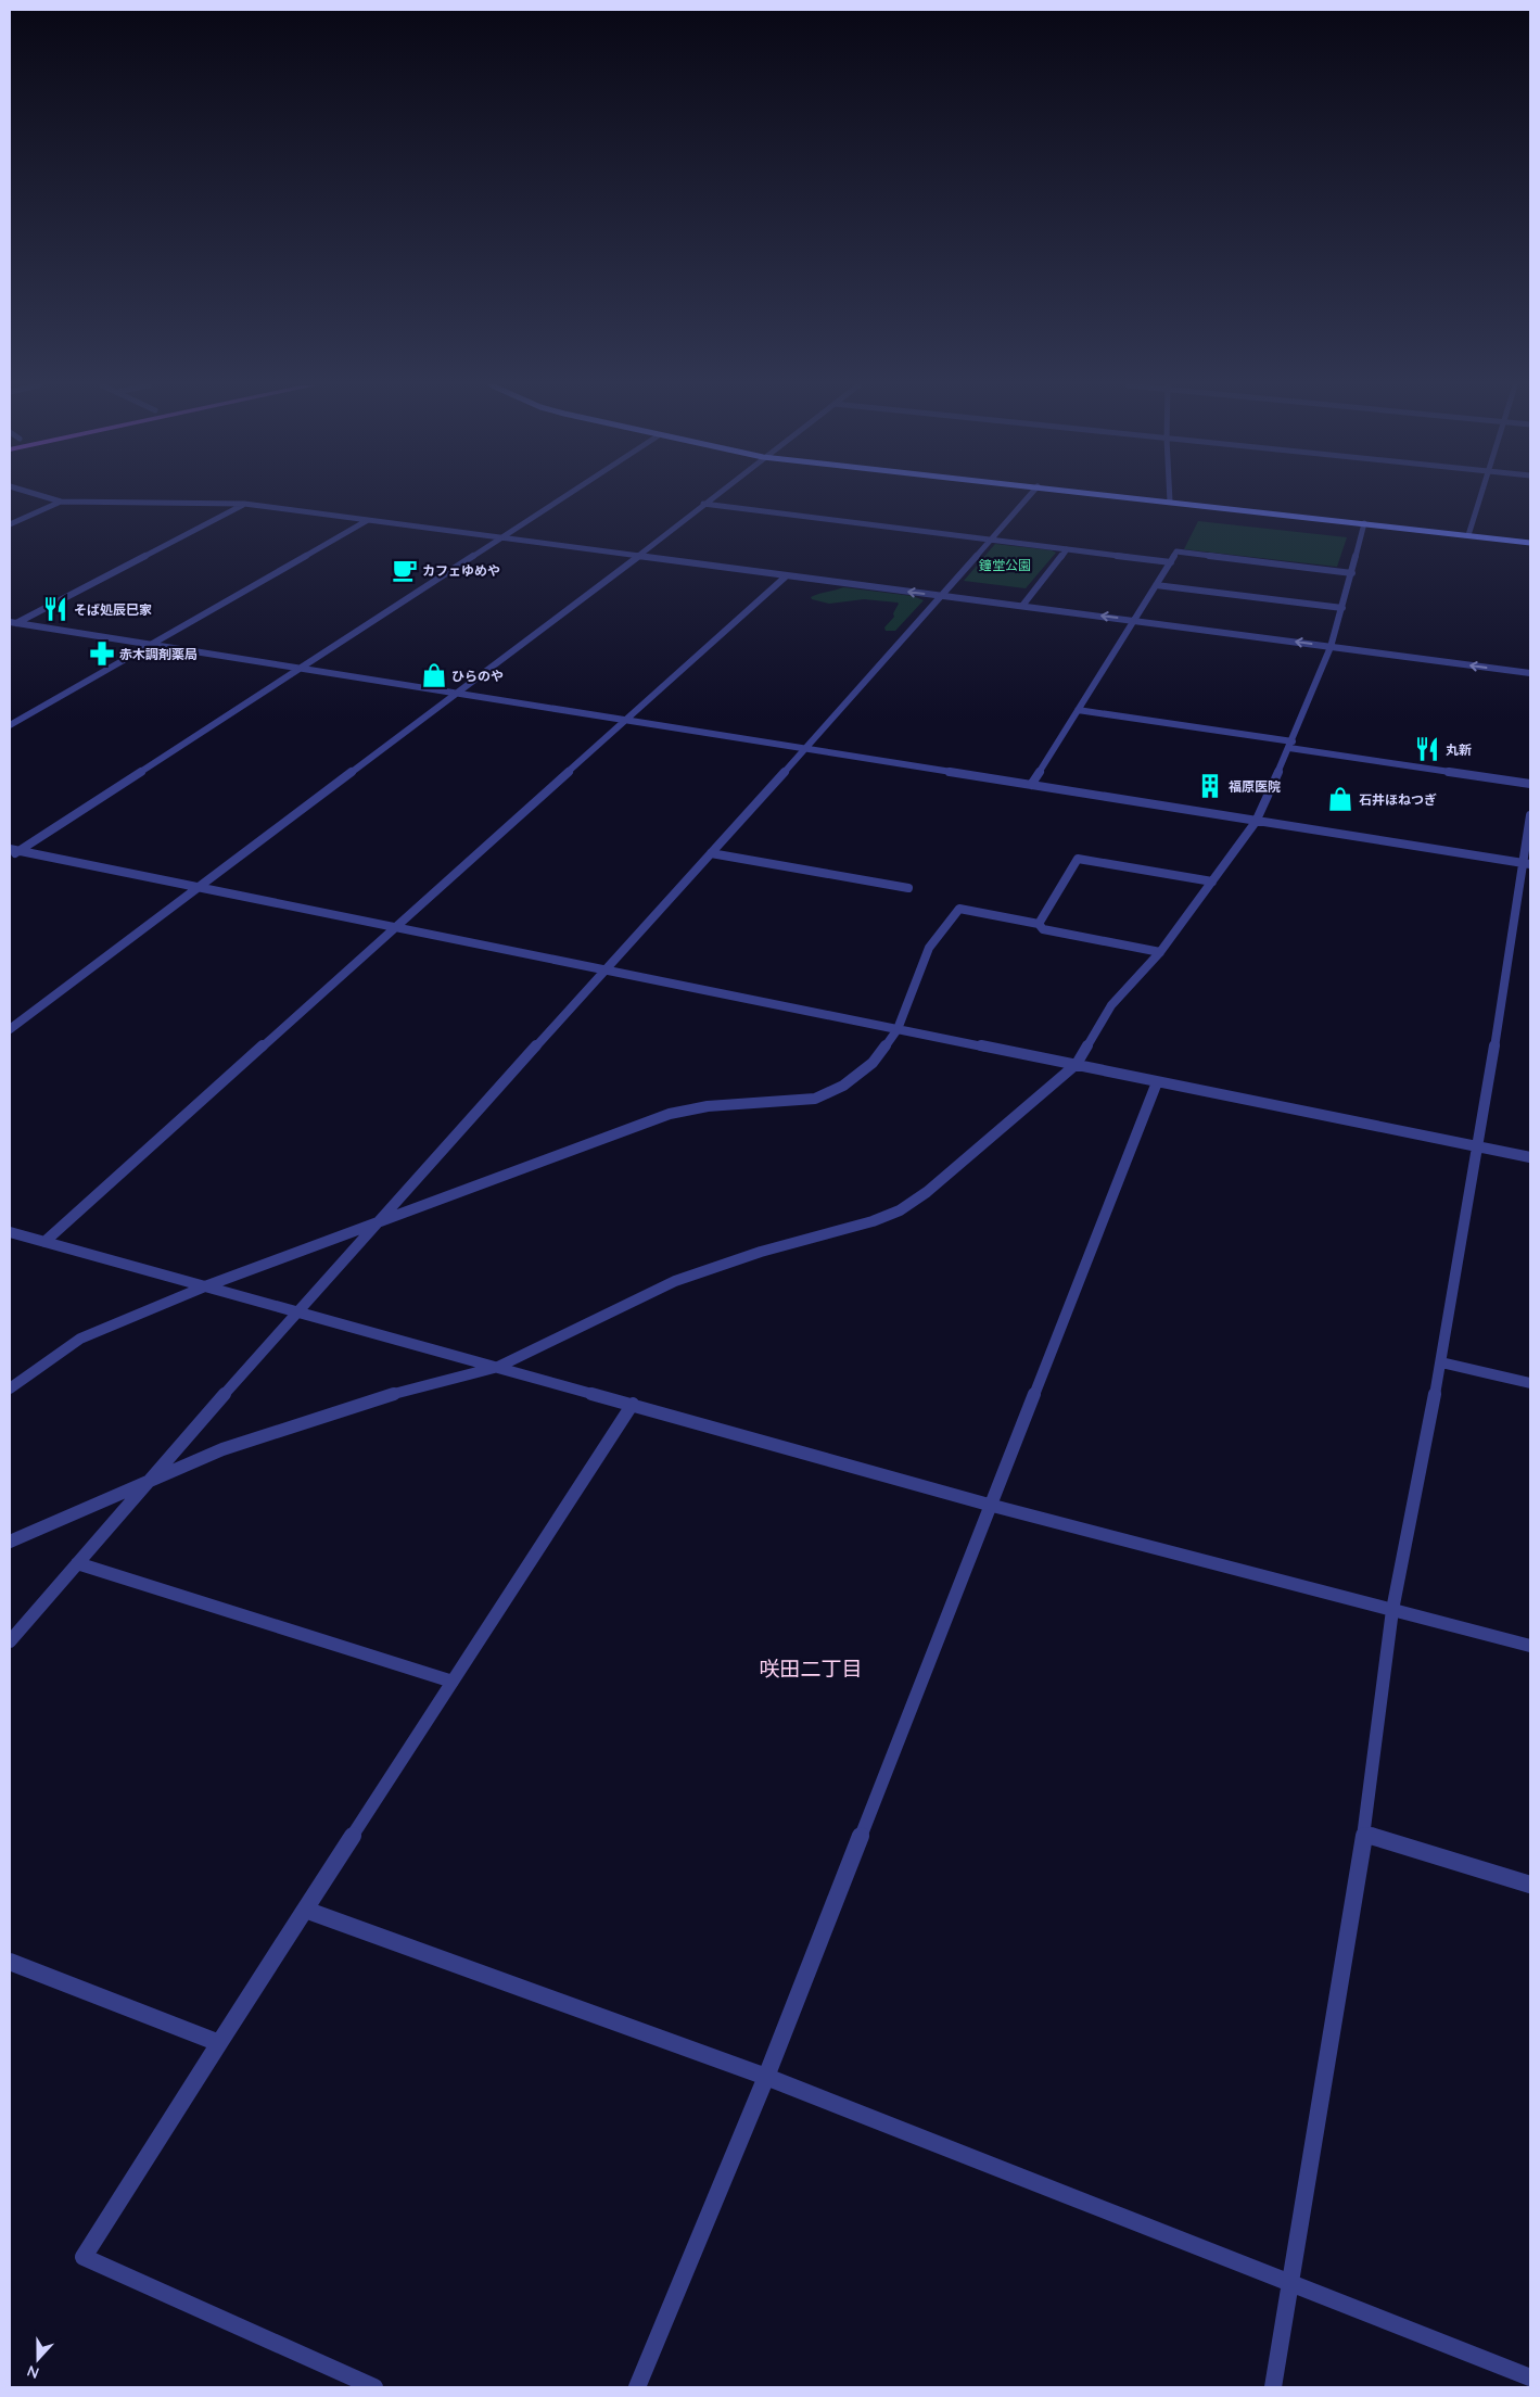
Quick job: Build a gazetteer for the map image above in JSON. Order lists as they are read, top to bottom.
{
  "districts": ["咲田二丁目"],
  "parks": ["鐘堂公園"],
  "places": {
    "cafe": ["カフェゆめや"],
    "restaurant": ["そば処辰巳家", "丸新"],
    "pharmacy": ["赤木調剤薬局"],
    "shop": ["ひらのや", "石井ほねつぎ"],
    "building": ["福原医院"]
  },
  "north": "bottom"
}
